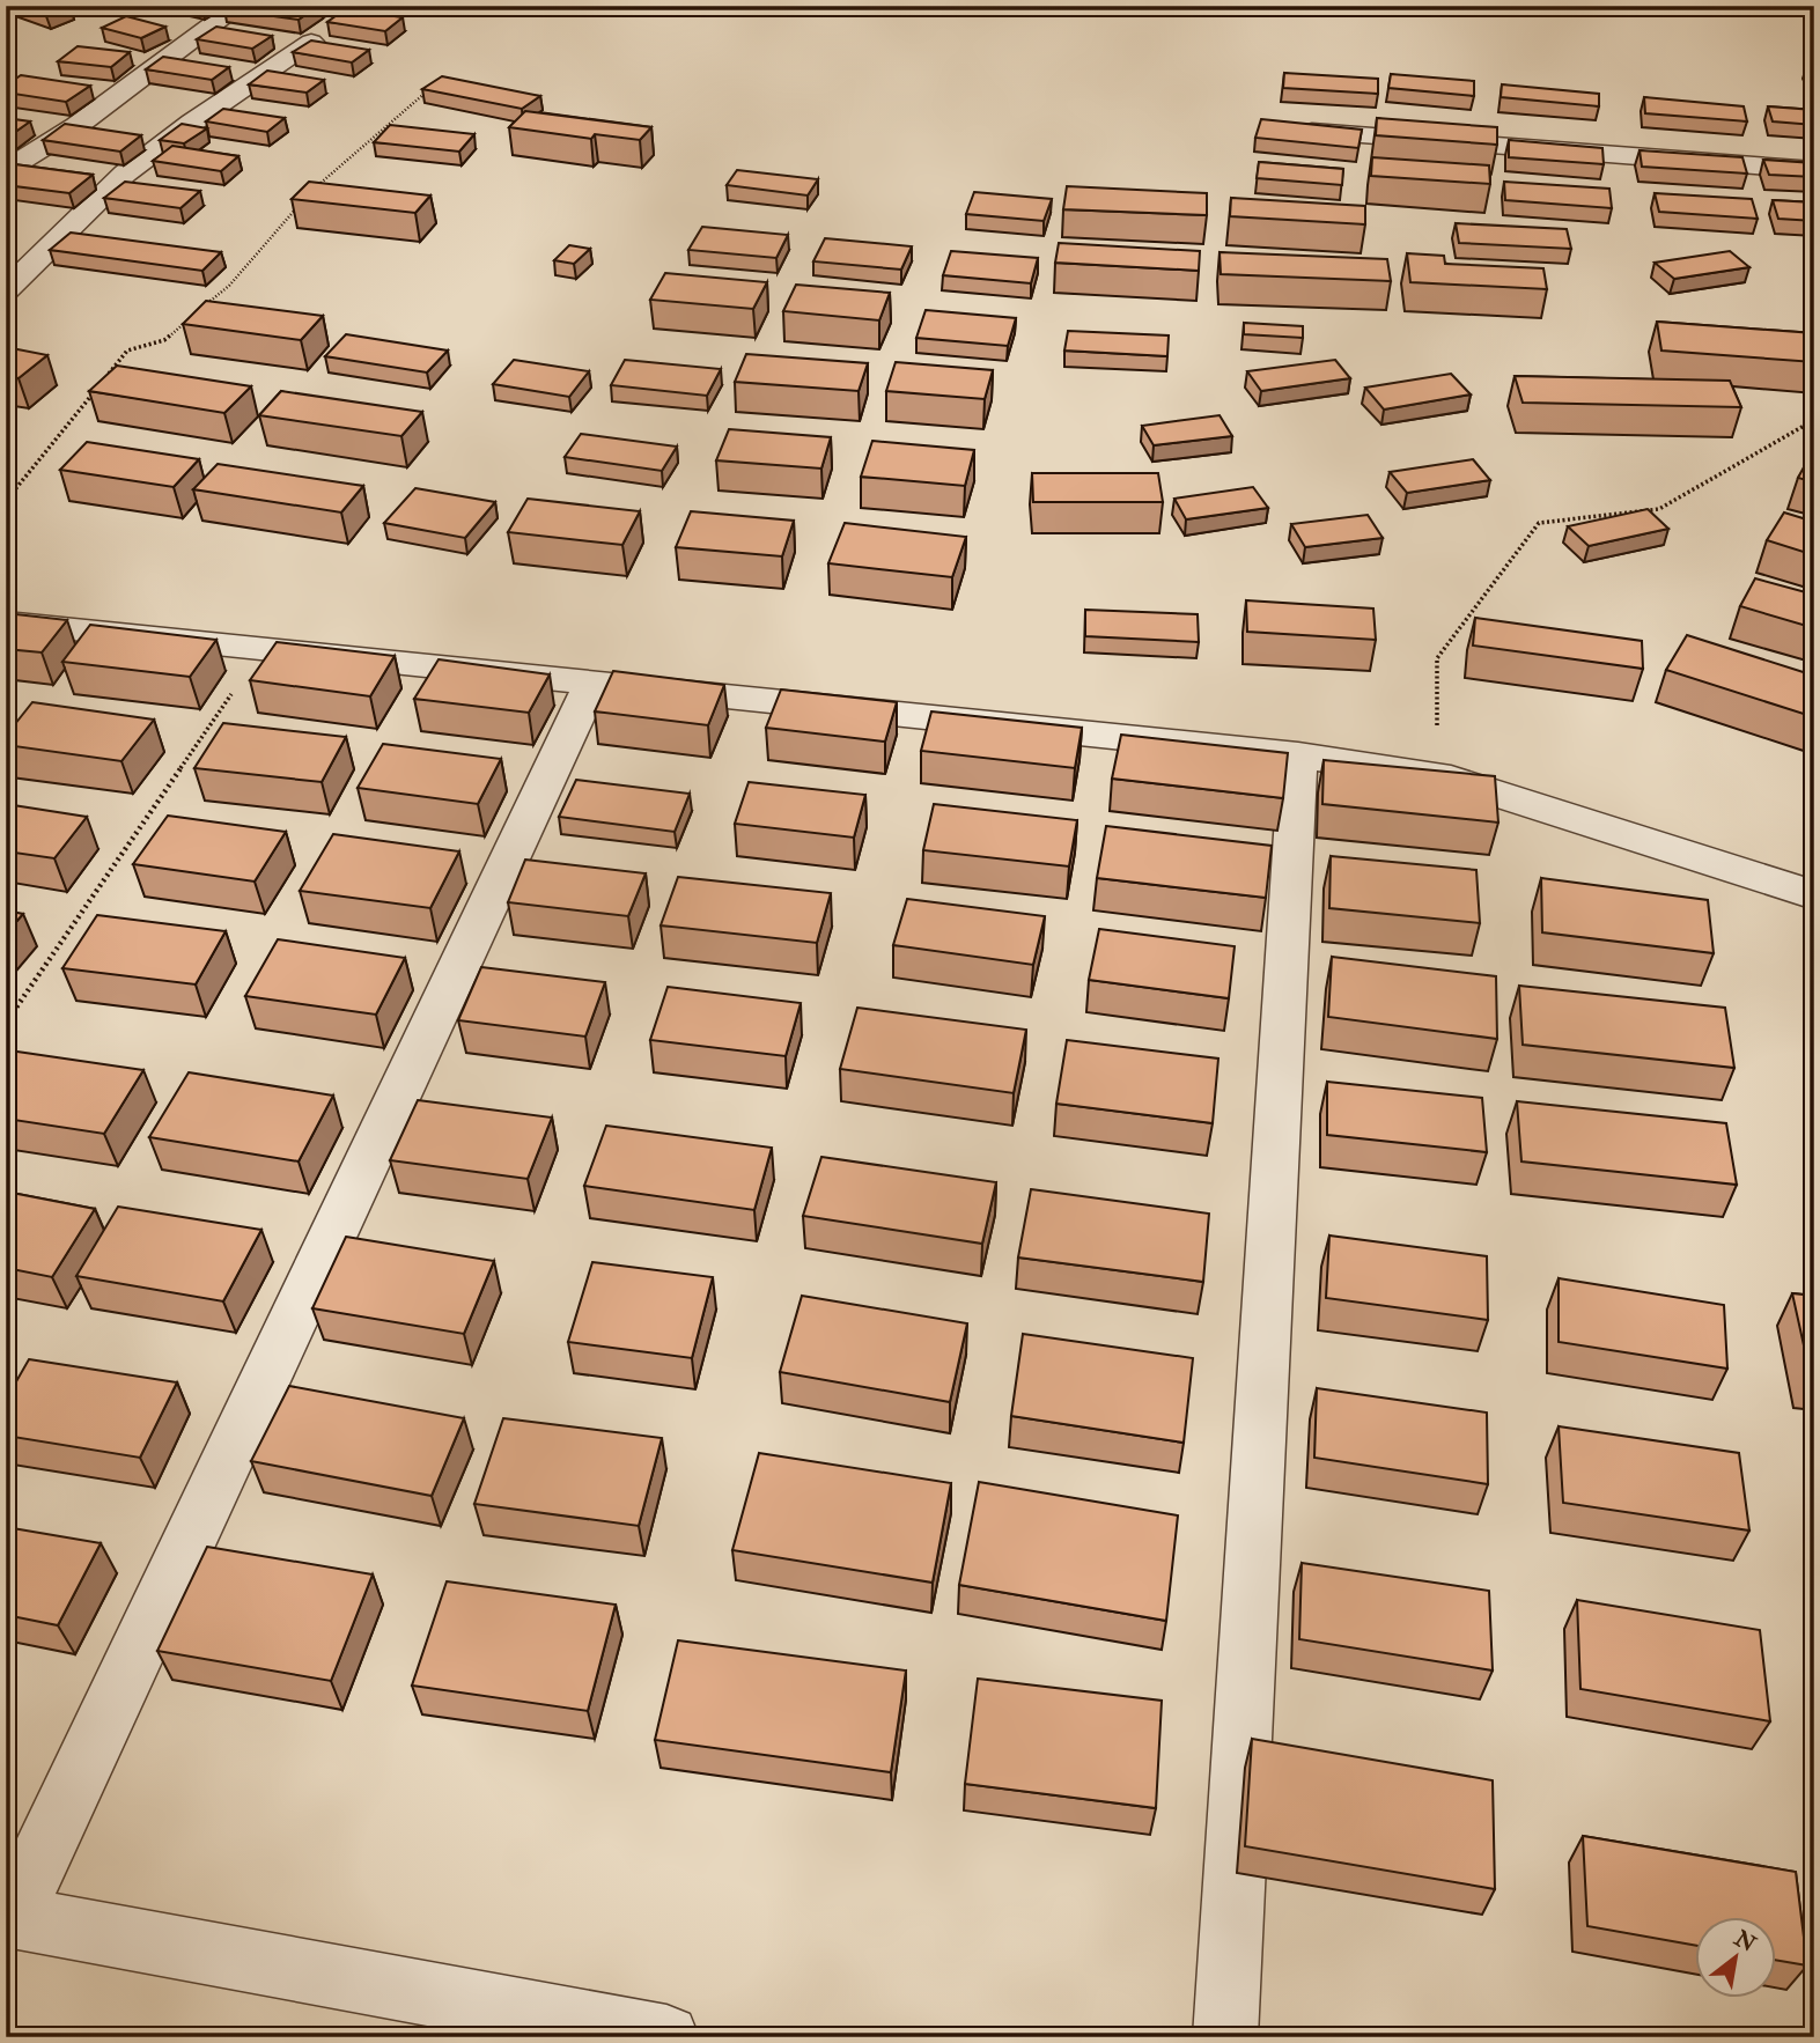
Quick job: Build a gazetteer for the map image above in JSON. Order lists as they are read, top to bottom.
{
  "north": "top right"
}
